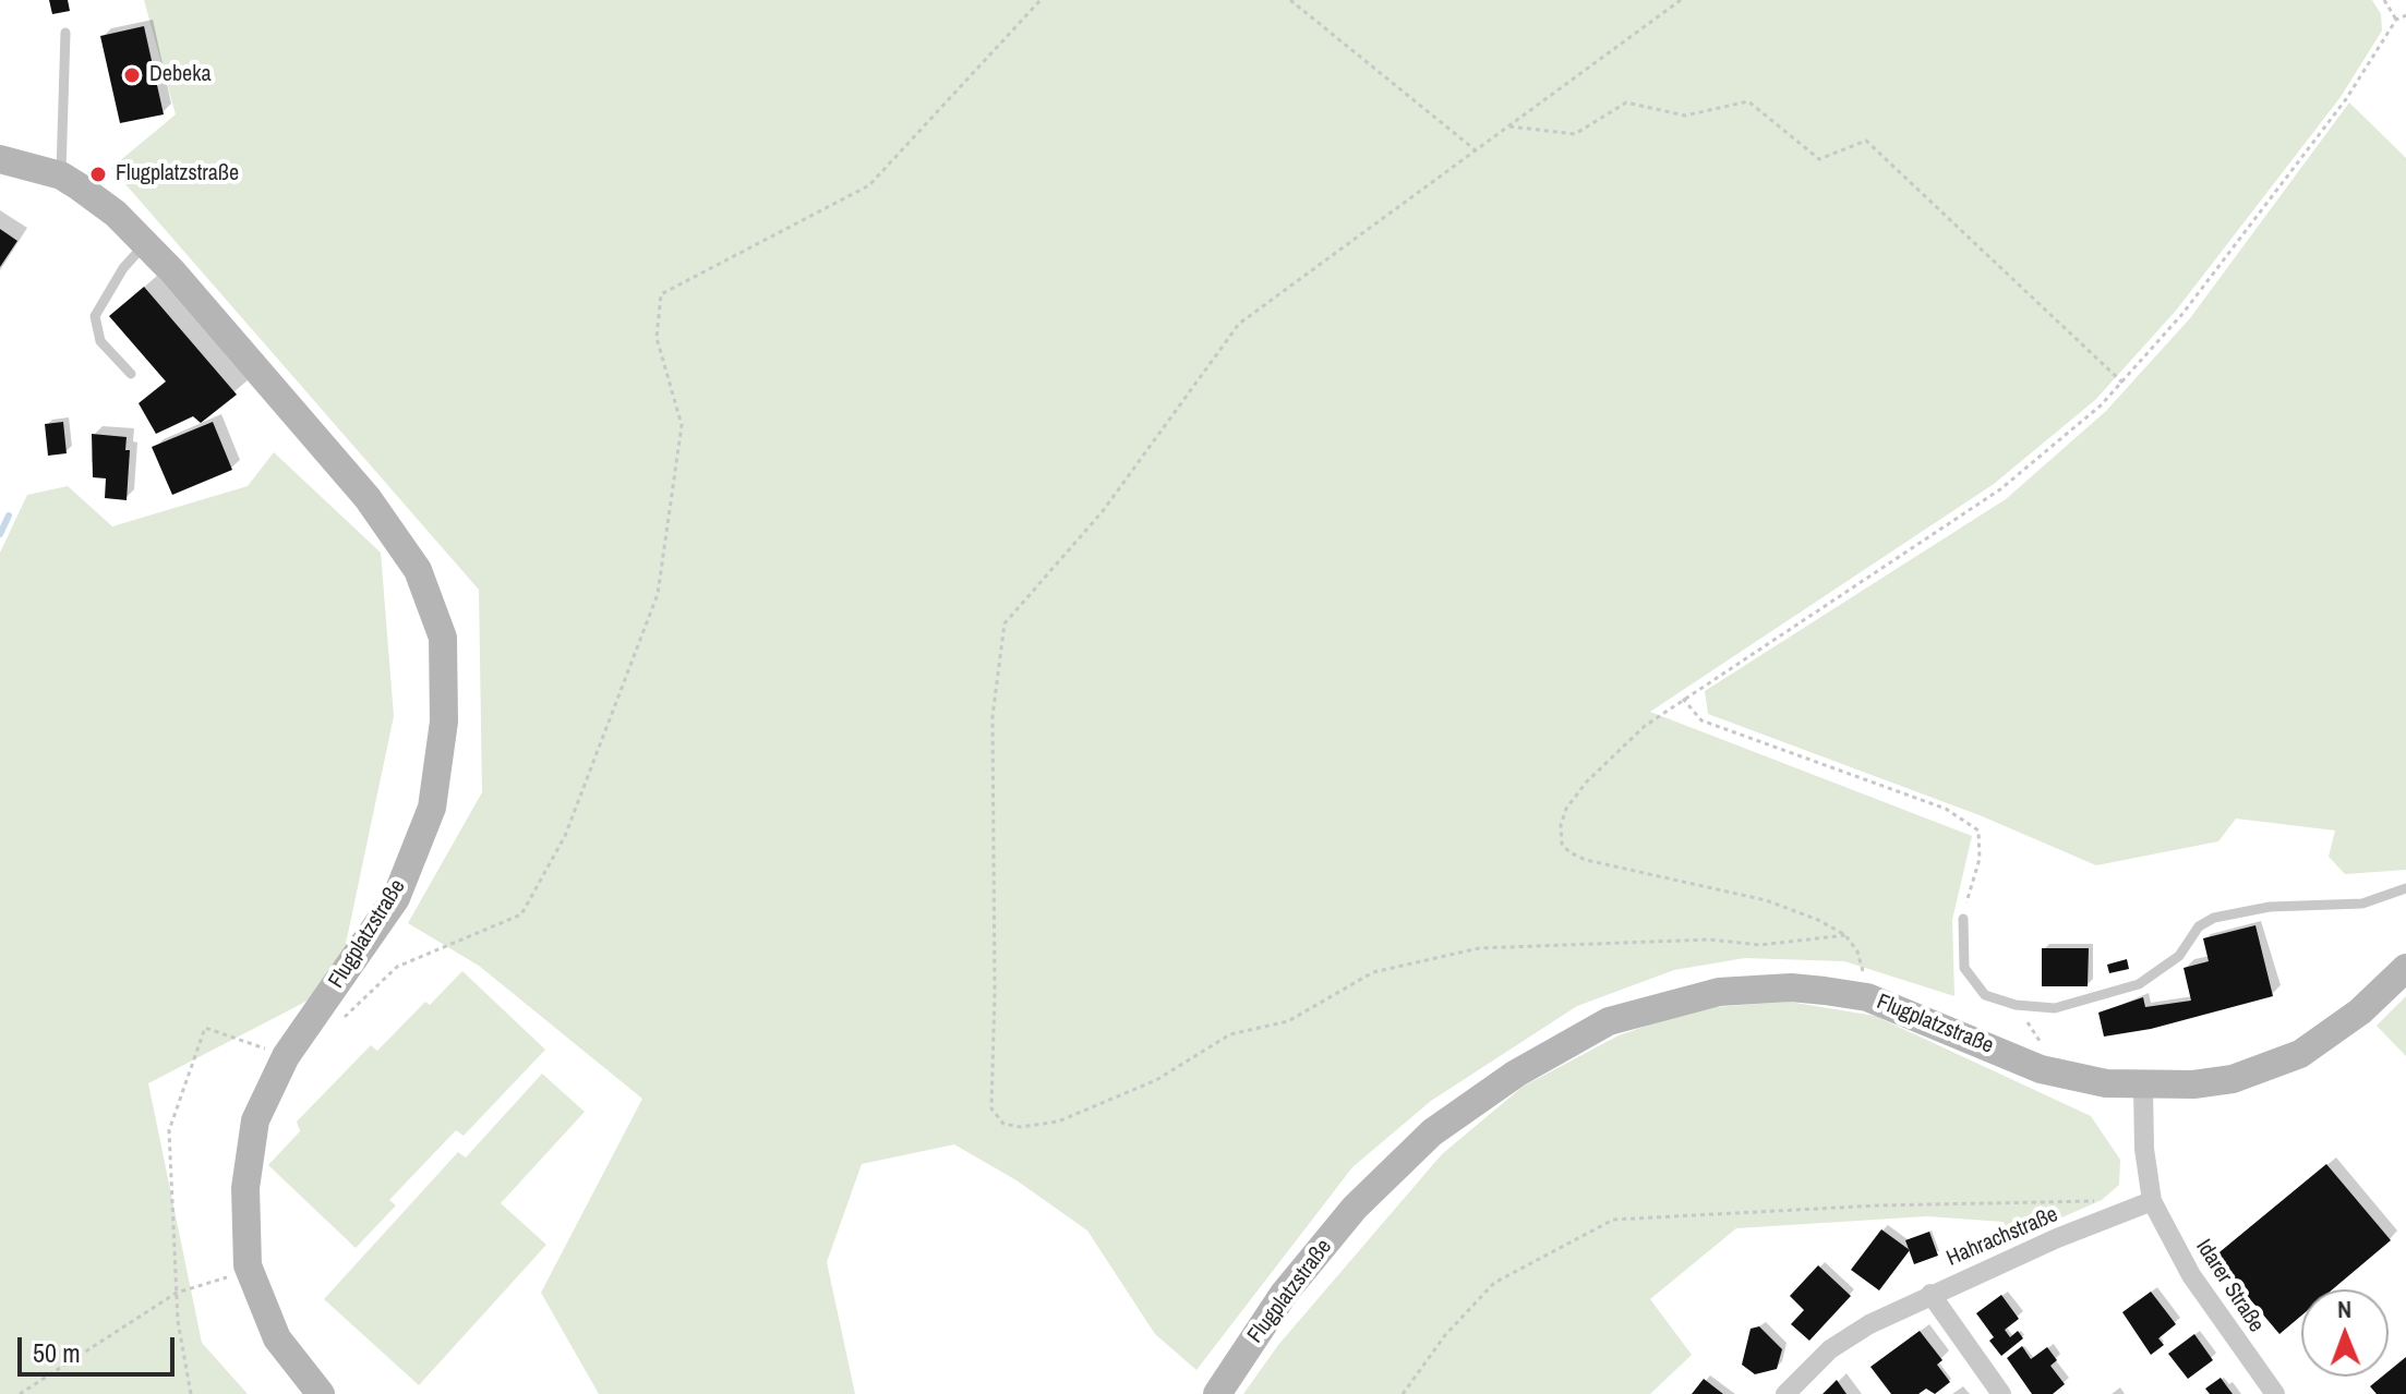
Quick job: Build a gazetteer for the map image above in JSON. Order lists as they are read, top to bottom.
{
  "streets": {
    "street": ["Flugplatzstraße", "Hahrachstraße", "Idarer Straße"]
  },
  "crossings": [
    ["Hahrachstraße", "Idarer Straße"]
  ],
  "places": ["Debeka", "Flugplatzstraße"],
  "scale_bar": "50 m",
  "north": "top"
}
